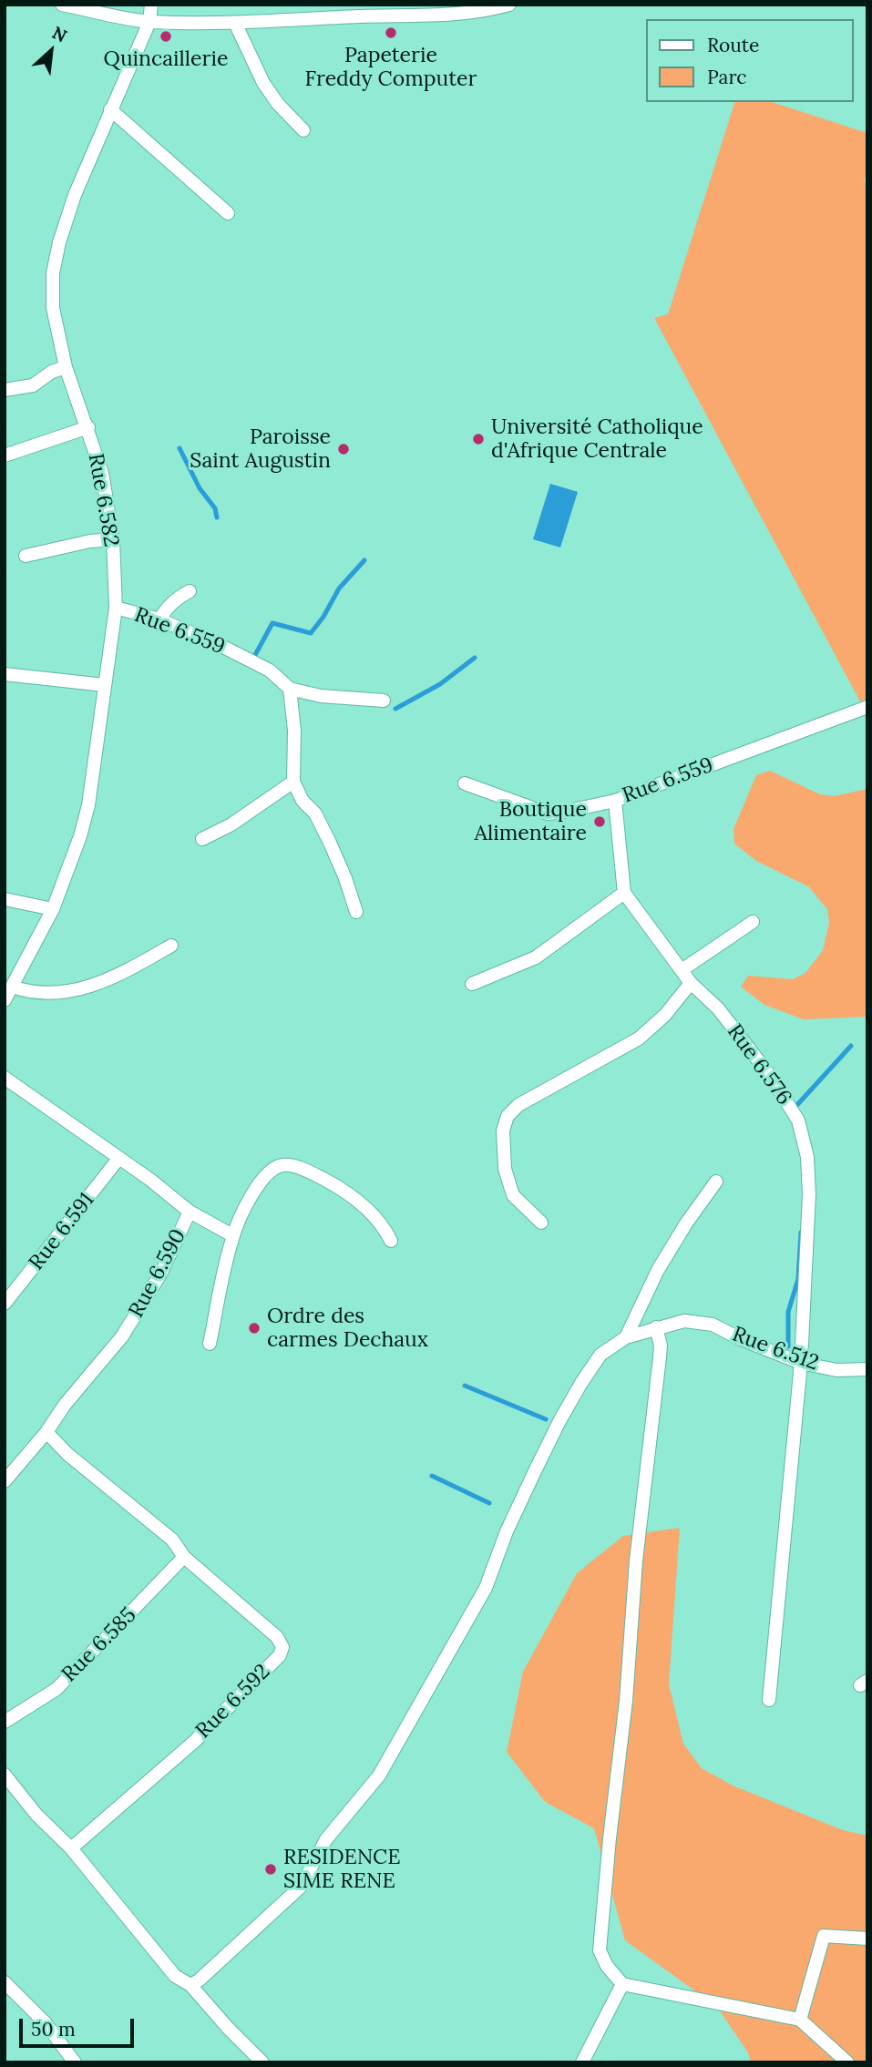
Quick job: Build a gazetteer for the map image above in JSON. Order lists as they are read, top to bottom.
{
  "streets": {
    "street": [
      "Rue 6.582",
      "Rue 6.559",
      "Rue 6.576",
      "Rue 6.591",
      "Rue 6.590",
      "Rue 6.512",
      "Rue 6.585",
      "Rue 6.592"
    ]
  },
  "crossings": [
    ["Rue 6.582", "Rue 6.559"],
    ["Rue 6.576", "Rue 6.512"],
    ["Rue 6.591", "Rue 6.590"],
    ["Rue 6.590", "Rue 6.592"],
    ["Rue 6.585", "Rue 6.592"]
  ],
  "places": [
    "Papeterie Freddy Computer",
    "Quincaillerie",
    "Université Catholique d'Afrique Centrale",
    "Paroisse Saint Augustin",
    "Boutique Alimentaire",
    "Ordre des carmes Dechaux",
    "RESIDENCE SIME RENE"
  ],
  "legend": ["Route", "Parc"],
  "scale_bar": "50 m",
  "north": "top right"
}
